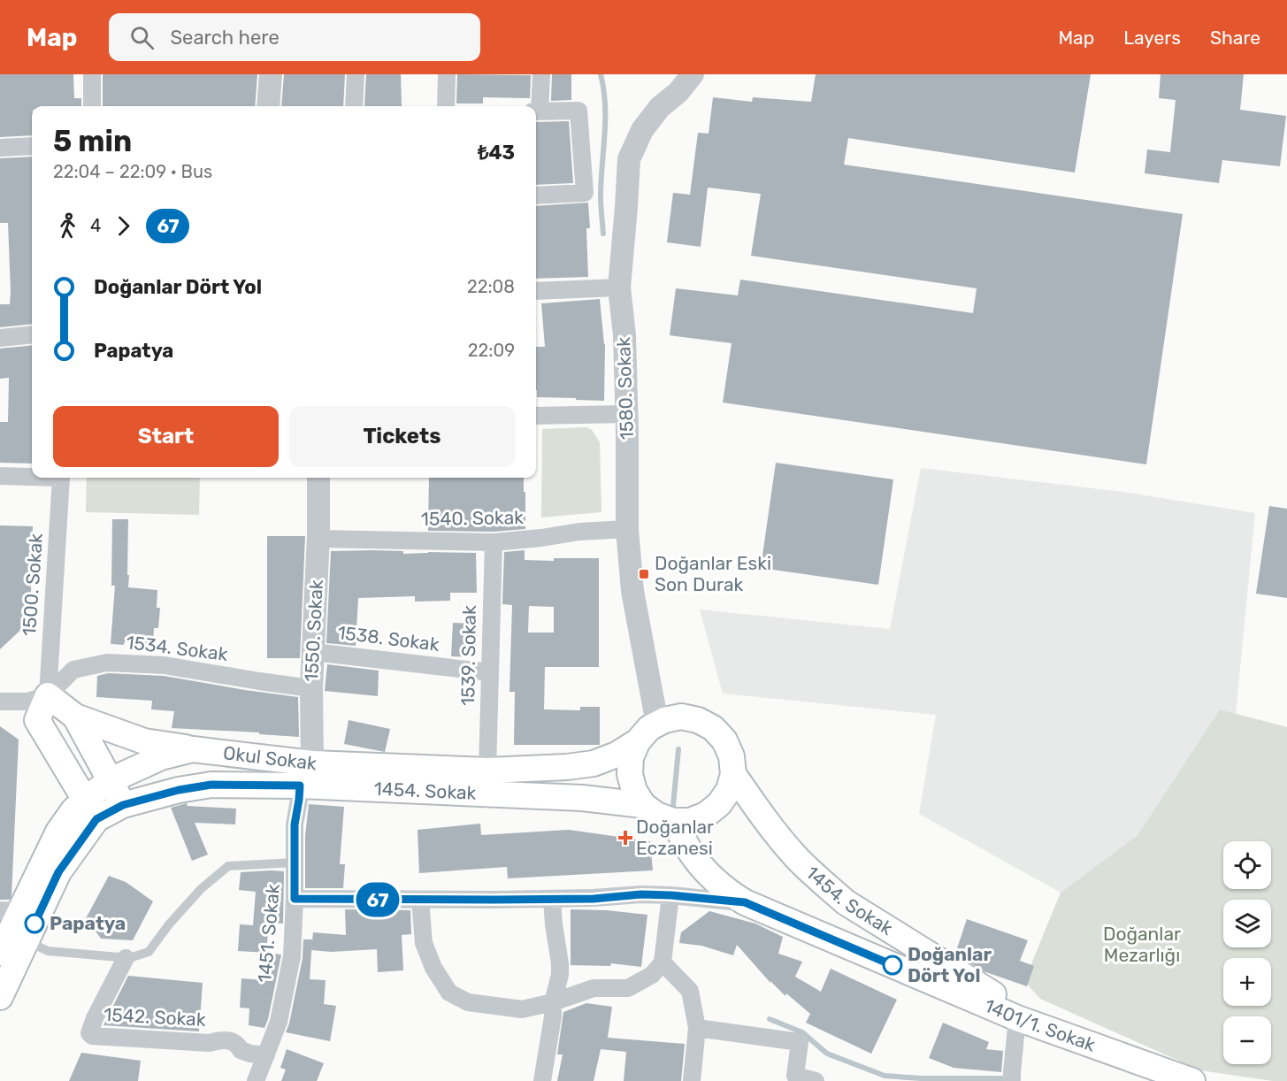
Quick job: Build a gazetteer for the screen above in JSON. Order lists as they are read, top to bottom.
{
  "streets": {
    "main road": ["Okul Sokak", "1454. Sokak", "1401/1. Sokak"],
    "street": [
      "1580. Sokak",
      "1540. Sokak",
      "1500. Sokak",
      "1550. Sokak",
      "1538. Sokak",
      "1534. Sokak",
      "1539. Sokak",
      "1451. Sokak",
      "1542. Sokak"
    ]
  },
  "crossings": [
    ["1580. Sokak", "1540. Sokak"],
    ["1580. Sokak", "Okul Sokak"],
    ["1580. Sokak", "1454. Sokak"],
    ["1540. Sokak", "1550. Sokak"],
    ["1540. Sokak", "1539. Sokak"],
    ["1500. Sokak", "1534. Sokak"],
    ["1550. Sokak", "1538. Sokak"],
    ["1550. Sokak", "1534. Sokak"],
    ["1550. Sokak", "Okul Sokak"],
    ["1550. Sokak", "1454. Sokak"],
    ["1550. Sokak", "1451. Sokak"],
    ["1538. Sokak", "1539. Sokak"],
    ["1539. Sokak", "Okul Sokak"],
    ["Okul Sokak", "1454. Sokak"],
    ["1454. Sokak", "1451. Sokak"],
    ["1454. Sokak", "1401/1. Sokak"],
    ["1451. Sokak", "1542. Sokak"],
    ["1451. Sokak", "1401/1. Sokak"]
  ],
  "parks": ["Doğanlar Mezarlığı"],
  "places": {
    "transit": ["Doğanlar Eski Son Durak"],
    "health": ["Doğanlar Eczanesi"],
    "other": ["Papatya", "Doğanlar Dört Yol"]
  },
  "lines": ["bus line 67"],
  "page": {
    "header": "Map",
    "search": "Search here",
    "nav": ["Map", "Layers", "Share"],
    "on_map": "67",
    "heading": ["5 min", "22:04 – 22:09 · Bus", "₺43"],
    "legs": ["4", "67"],
    "list": [
      {
        "name": "Doğanlar Dört Yol",
        "value": "22:08"
      },
      {
        "name": "Papatya",
        "value": "22:09"
      }
    ],
    "buttons": ["Start", "Tickets"],
    "map_buttons": ["+", "−"]
  }
}
